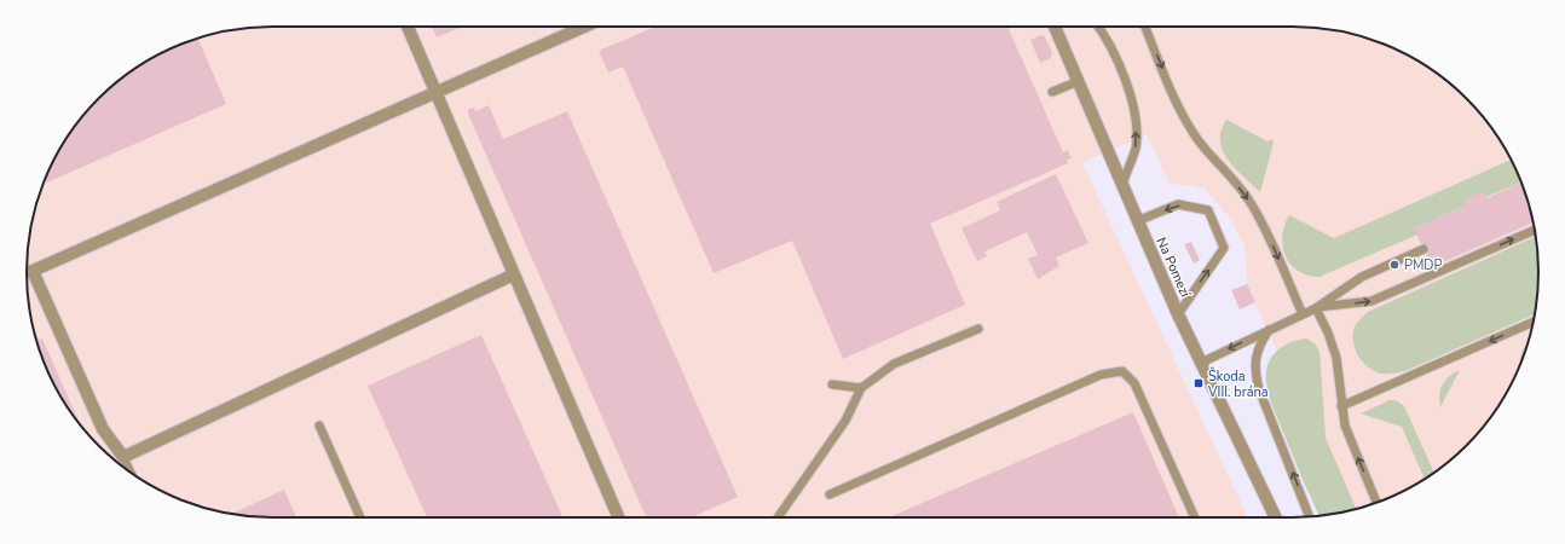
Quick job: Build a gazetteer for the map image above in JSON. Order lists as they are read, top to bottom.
{
  "streets": {
    "street": ["Na Pomezí"]
  },
  "places": {
    "other": ["PMDP"],
    "transit": ["Škoda VIII. brána"]
  }
}
